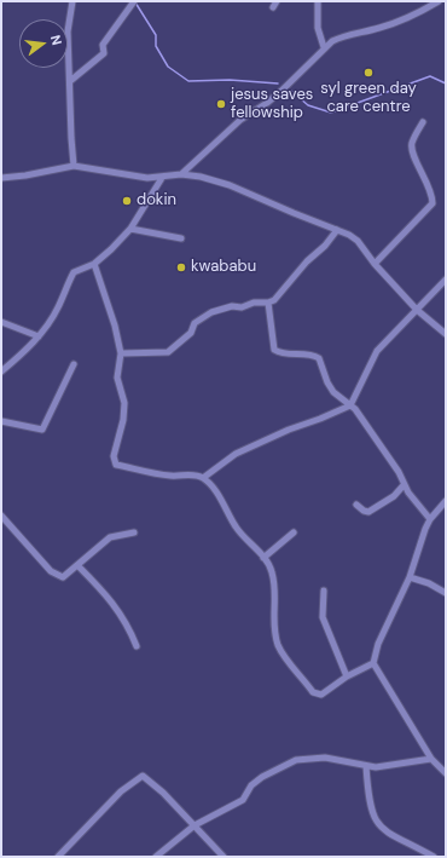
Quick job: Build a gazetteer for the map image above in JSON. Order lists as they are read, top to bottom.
{
  "places": [
    "syl green day care centre",
    "jesus saves fellowship",
    "dokin",
    "kwababu"
  ],
  "north": "right"
}
